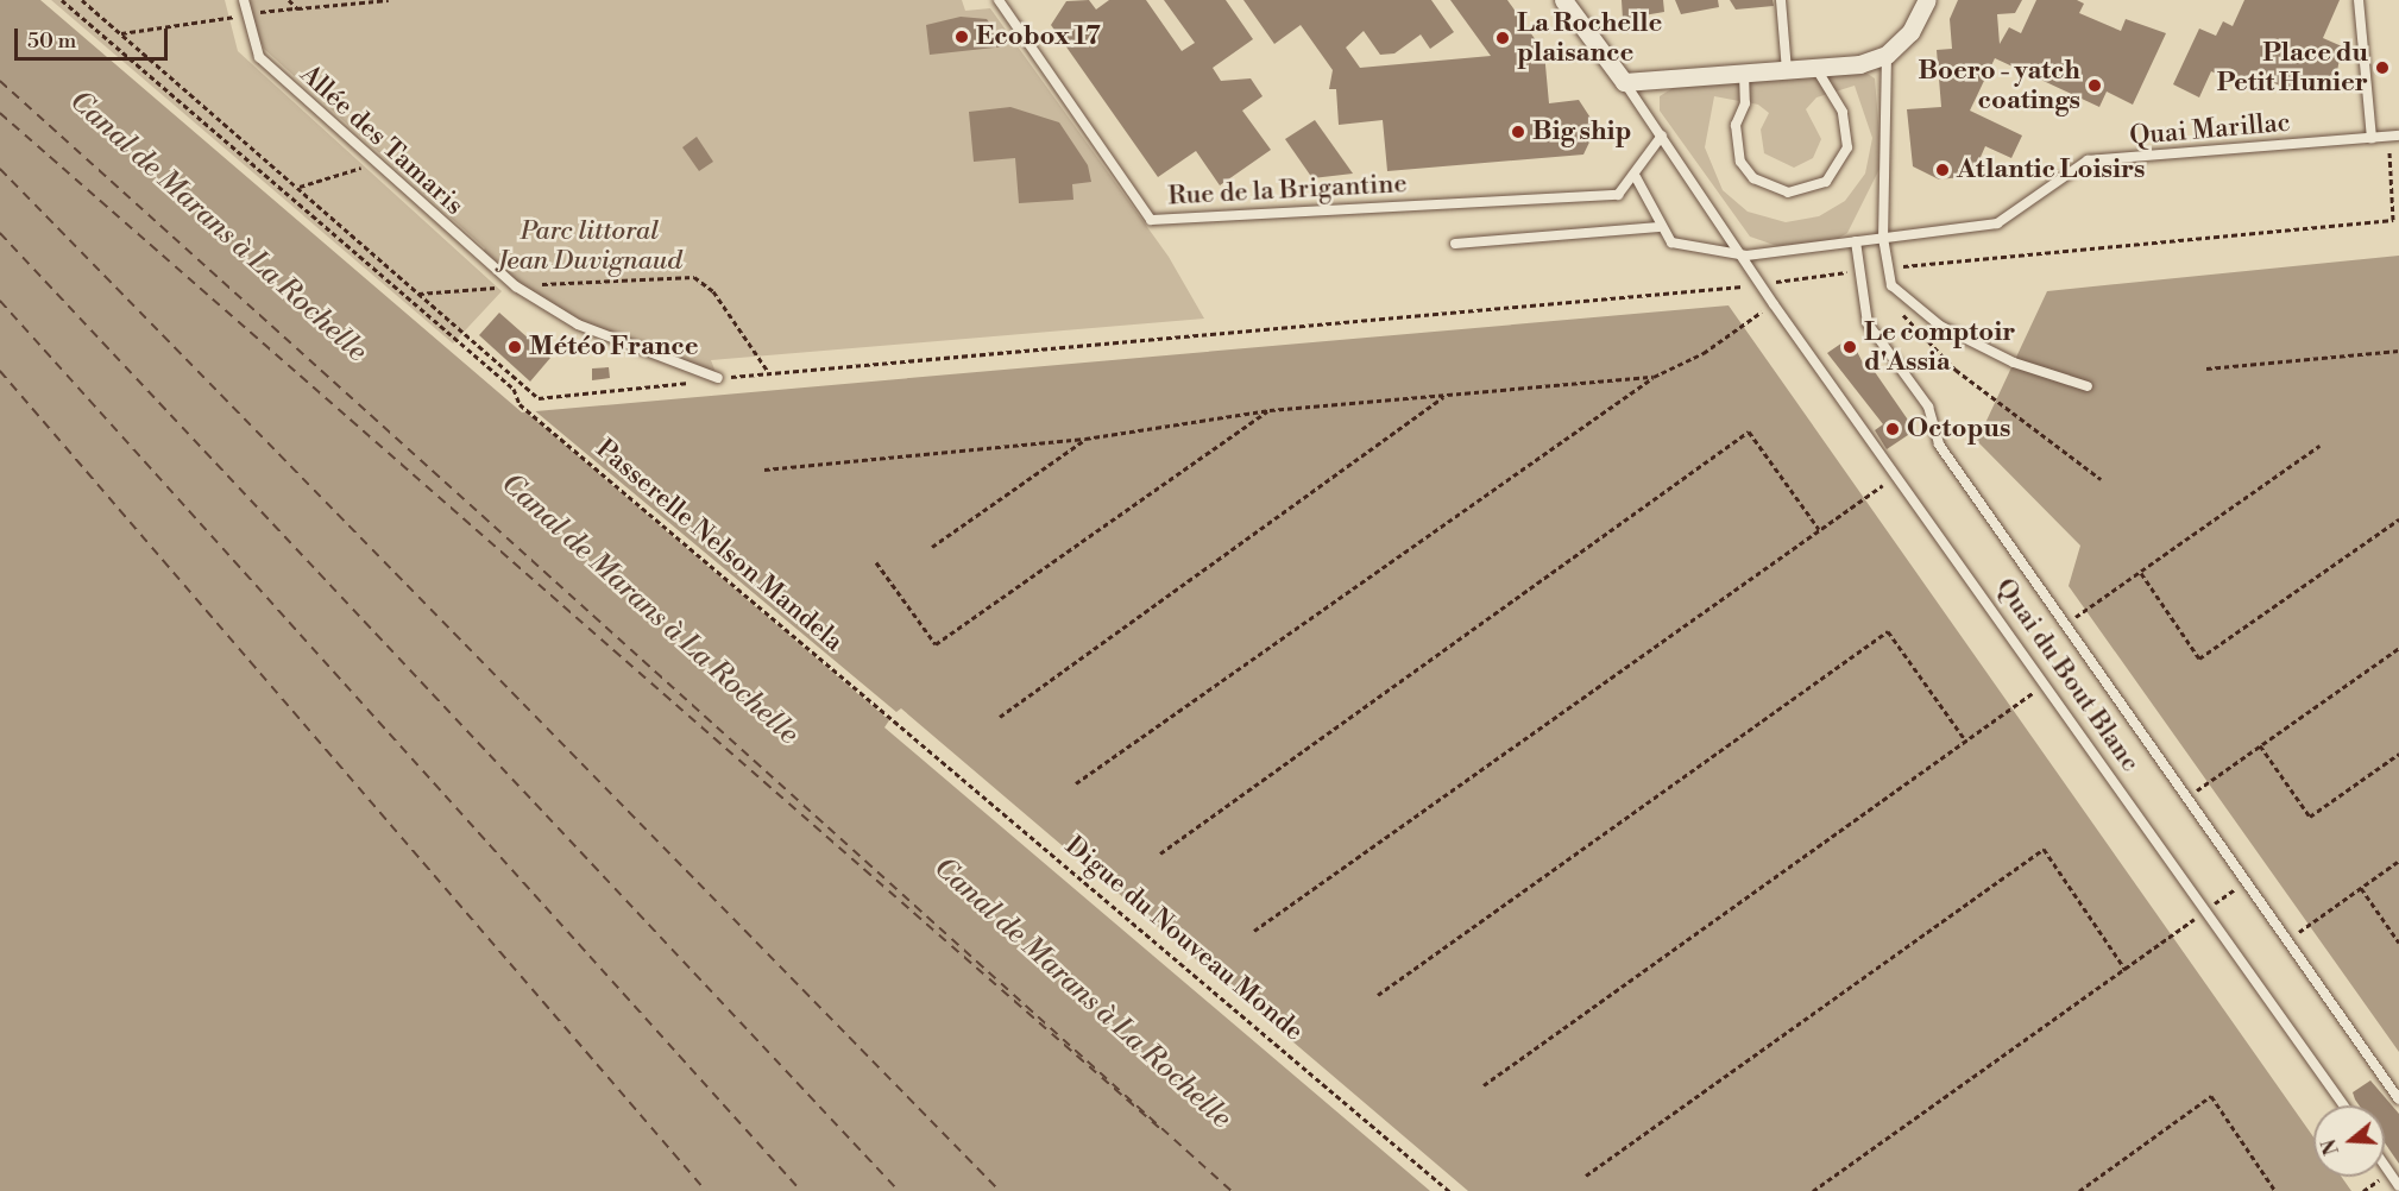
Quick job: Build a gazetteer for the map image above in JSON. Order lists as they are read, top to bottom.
{
  "streets": {
    "lane": [
      "Quai Marillac",
      "Allée des Tamaris",
      "Rue de la Brigantine",
      "Quai du Bout Blanc"
    ],
    "path": ["Passerelle Nelson Mandela", "Digue du Nouveau Monde"]
  },
  "crossings": [
    ["Quai Marillac", "Quai du Bout Blanc"],
    ["Rue de la Brigantine", "Quai du Bout Blanc"],
    ["Passerelle Nelson Mandela", "Digue du Nouveau Monde"]
  ],
  "water": ["Canal de Marans à La Rochelle"],
  "parks": ["Parc littoral Jean Duvignaud"],
  "places": [
    "Ecobox 17",
    "La Rochelle plaisance",
    "Place du Petit Hunier",
    "Boero - yatch coatings",
    "Big ship",
    "Atlantic Loisirs",
    "Météo France",
    "Le comptoir d'Assia",
    "Octopus"
  ],
  "scale_bar": "50 m",
  "north": "left"
}
